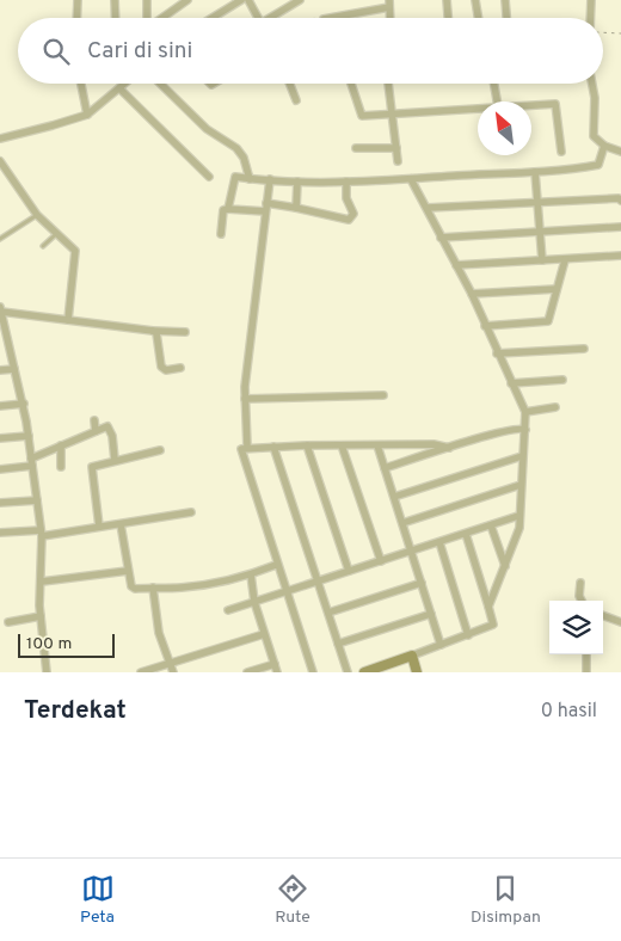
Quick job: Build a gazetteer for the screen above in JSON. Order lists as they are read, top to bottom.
{
  "scale_bar": "100 m",
  "north": "top left",
  "page": {
    "search": "Cari di sini",
    "scale": "100 m",
    "heading": ["Terdekat", "0 hasil"],
    "nav": ["Peta", "Rute", "Disimpan"]
  }
}
